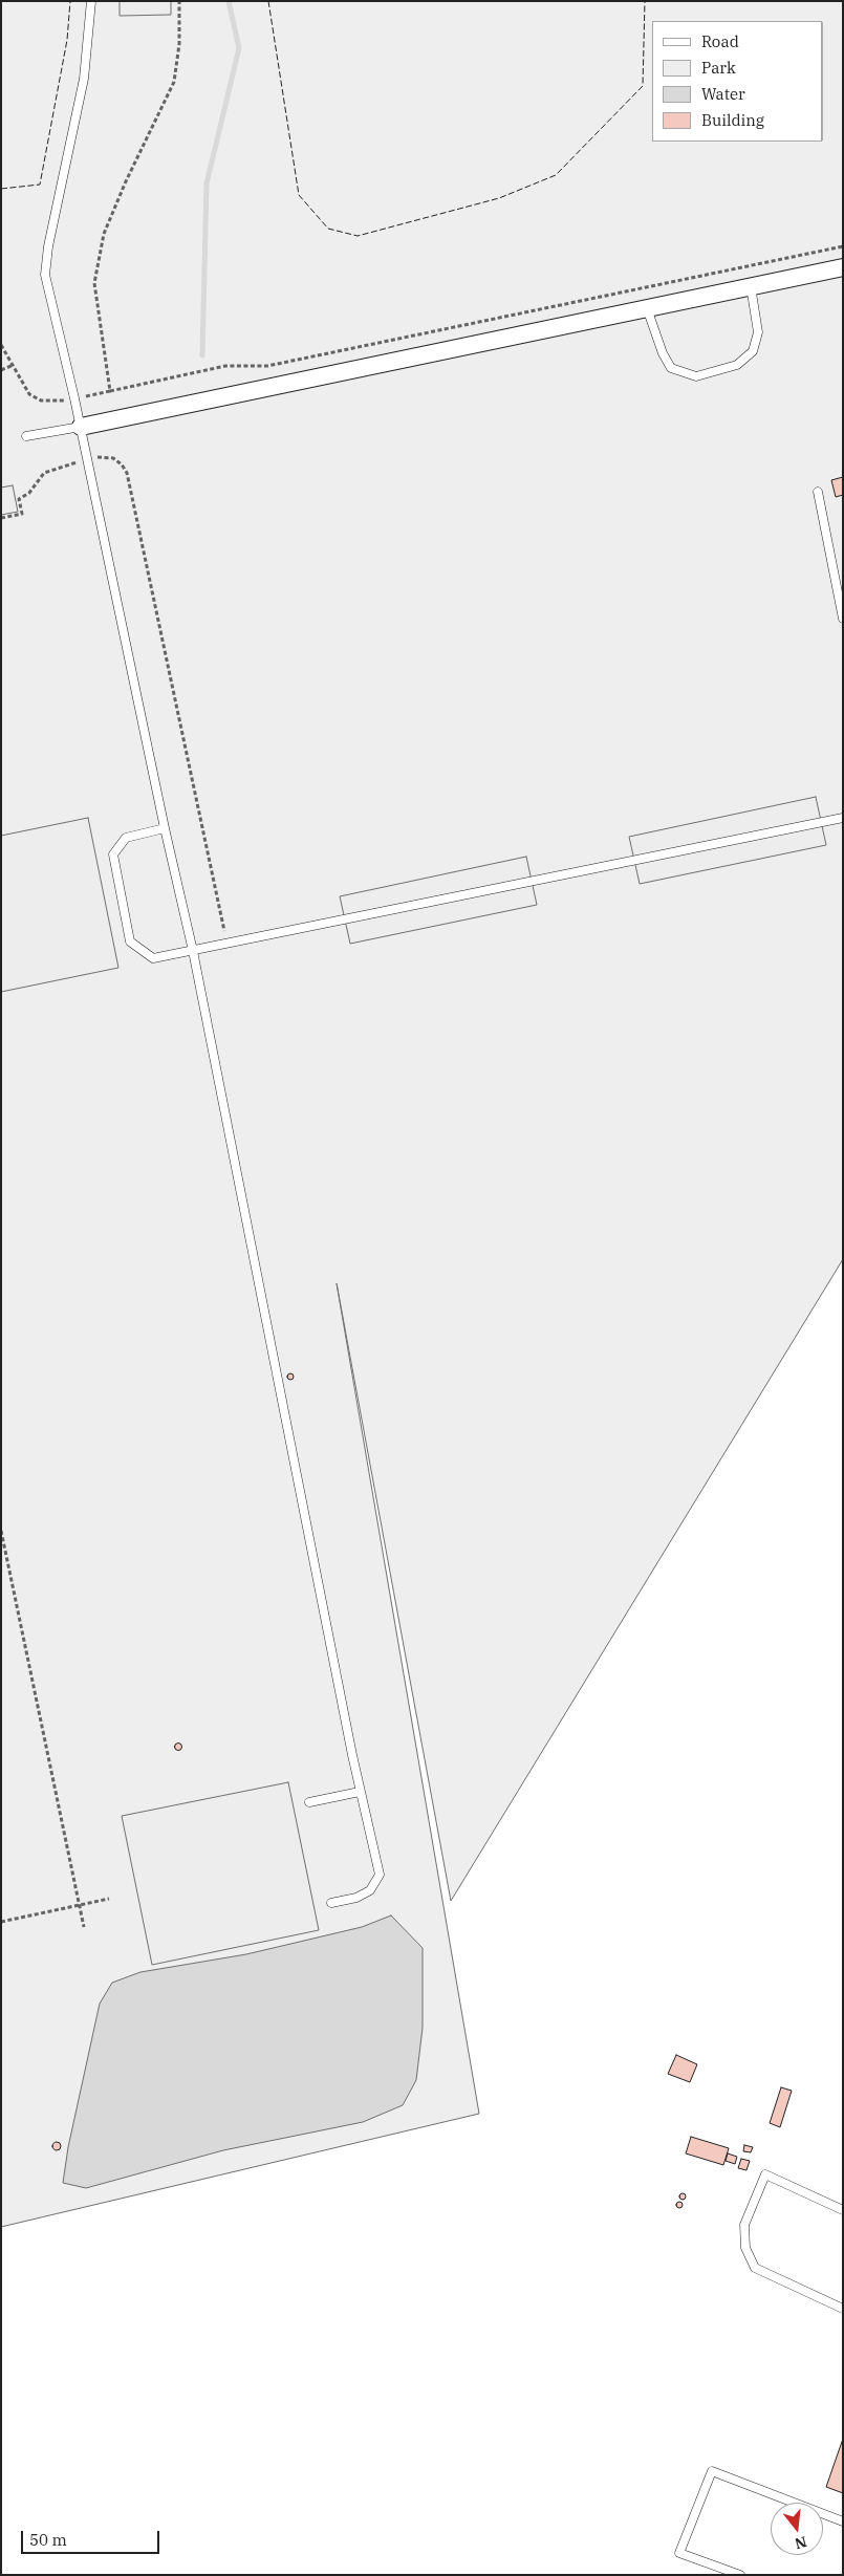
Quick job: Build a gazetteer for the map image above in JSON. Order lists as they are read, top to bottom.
{
  "legend": [
    "Road",
    "Park",
    "Water",
    "Building"
  ],
  "scale_bar": "50 m",
  "north": "bottom"
}
